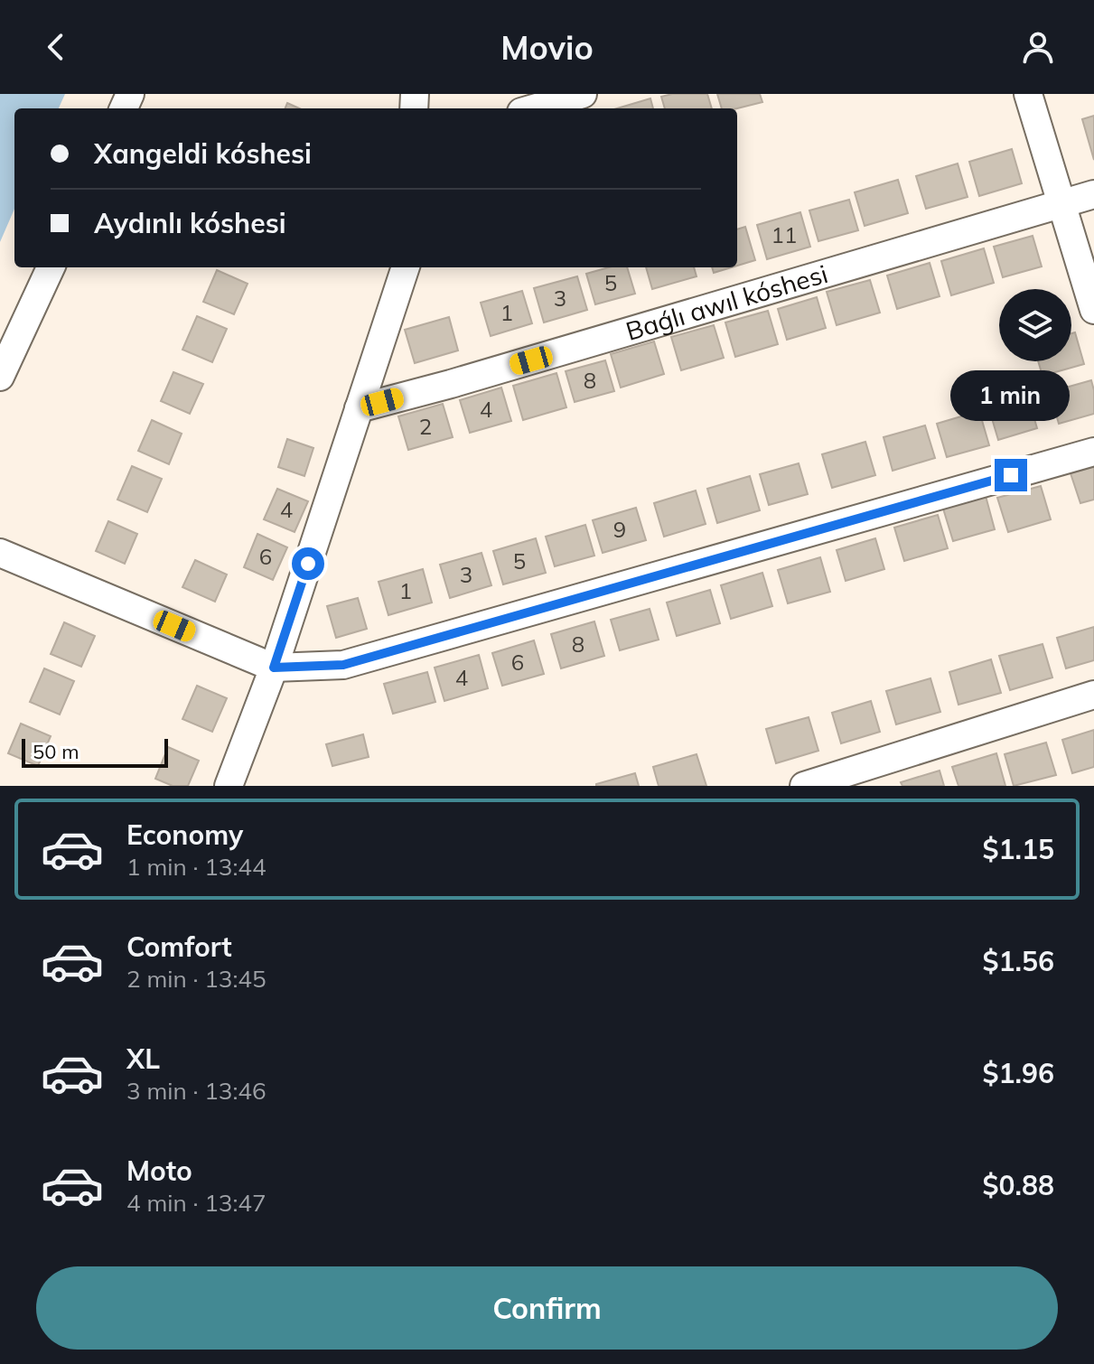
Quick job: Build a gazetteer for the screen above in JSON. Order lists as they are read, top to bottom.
{
  "streets": {
    "street": ["Baǵlı awıl kóshesi"]
  },
  "house_numbers": [
    "11",
    "5",
    "3",
    "1",
    "8",
    "4",
    "2",
    "4",
    "9",
    "6",
    "5",
    "3",
    "1",
    "8",
    "6",
    "4"
  ],
  "scale_bar": "50 m",
  "page": {
    "header": "Movio",
    "banner": ["Xangeldi kóshesi", "Aydınlı kóshesi"],
    "bubble": "1 min",
    "scale": "50 m",
    "list": [
      {
        "name": "Economy",
        "note": "1 min · 13:44",
        "value": "$1.15"
      },
      {
        "name": "Comfort",
        "note": "2 min · 13:45",
        "value": "$1.56"
      },
      {
        "name": "XL",
        "note": "3 min · 13:46",
        "value": "$1.96"
      },
      {
        "name": "Moto",
        "note": "4 min · 13:47",
        "value": "$0.88"
      }
    ],
    "buttons": "Confirm"
  }
}
